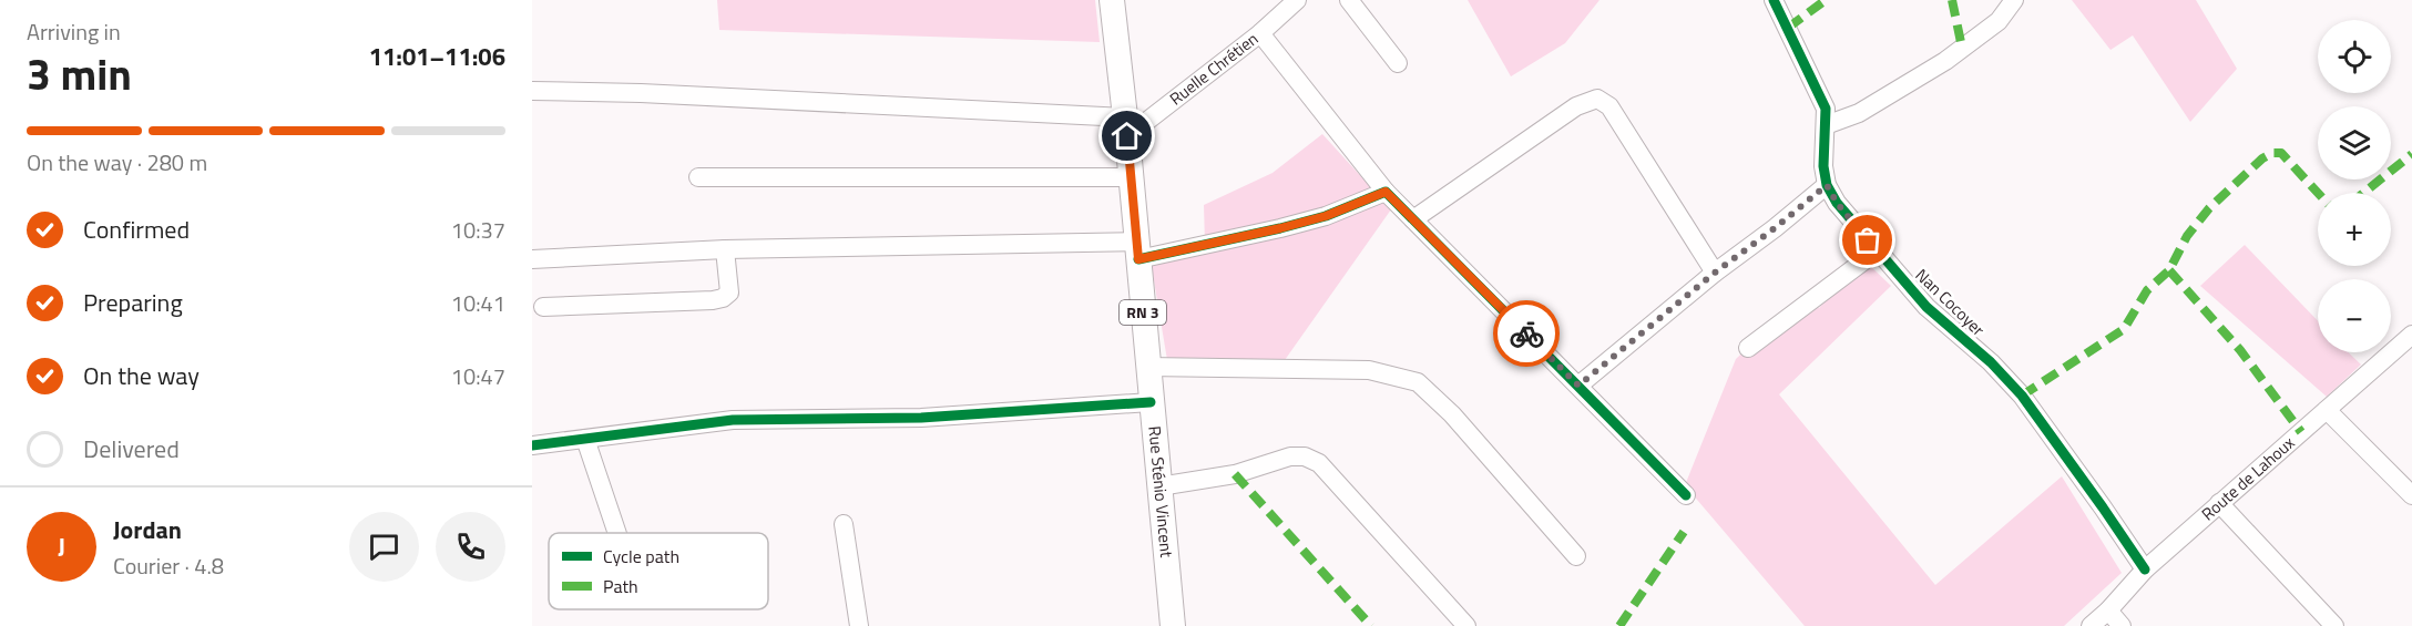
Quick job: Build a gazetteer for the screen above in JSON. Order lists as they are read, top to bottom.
{
  "streets": {
    "main road": ["RN 3", "Rue Sténio Vincent"],
    "street": ["Ruelle Chrétien", "Nan Cocoyer", "Route de Lahoux"]
  },
  "crossings": [
    ["Ruelle Chrétien", "Rue Sténio Vincent"],
    ["Nan Cocoyer", "Route de Lahoux"]
  ],
  "legend": ["Cycle path", "Path"],
  "page": {
    "heading": ["3 min", "Arriving in", "11:01–11:06"],
    "panel": ["Jordan", "Courier · 4.8"],
    "map_buttons": ["+", "−"],
    "bar": "On the way · 280 m",
    "list": [
      ["Confirmed", "10:37"],
      ["Preparing", "10:41"],
      ["On the way", "10:47"],
      "Delivered"
    ],
    "round": "J"
  }
}
